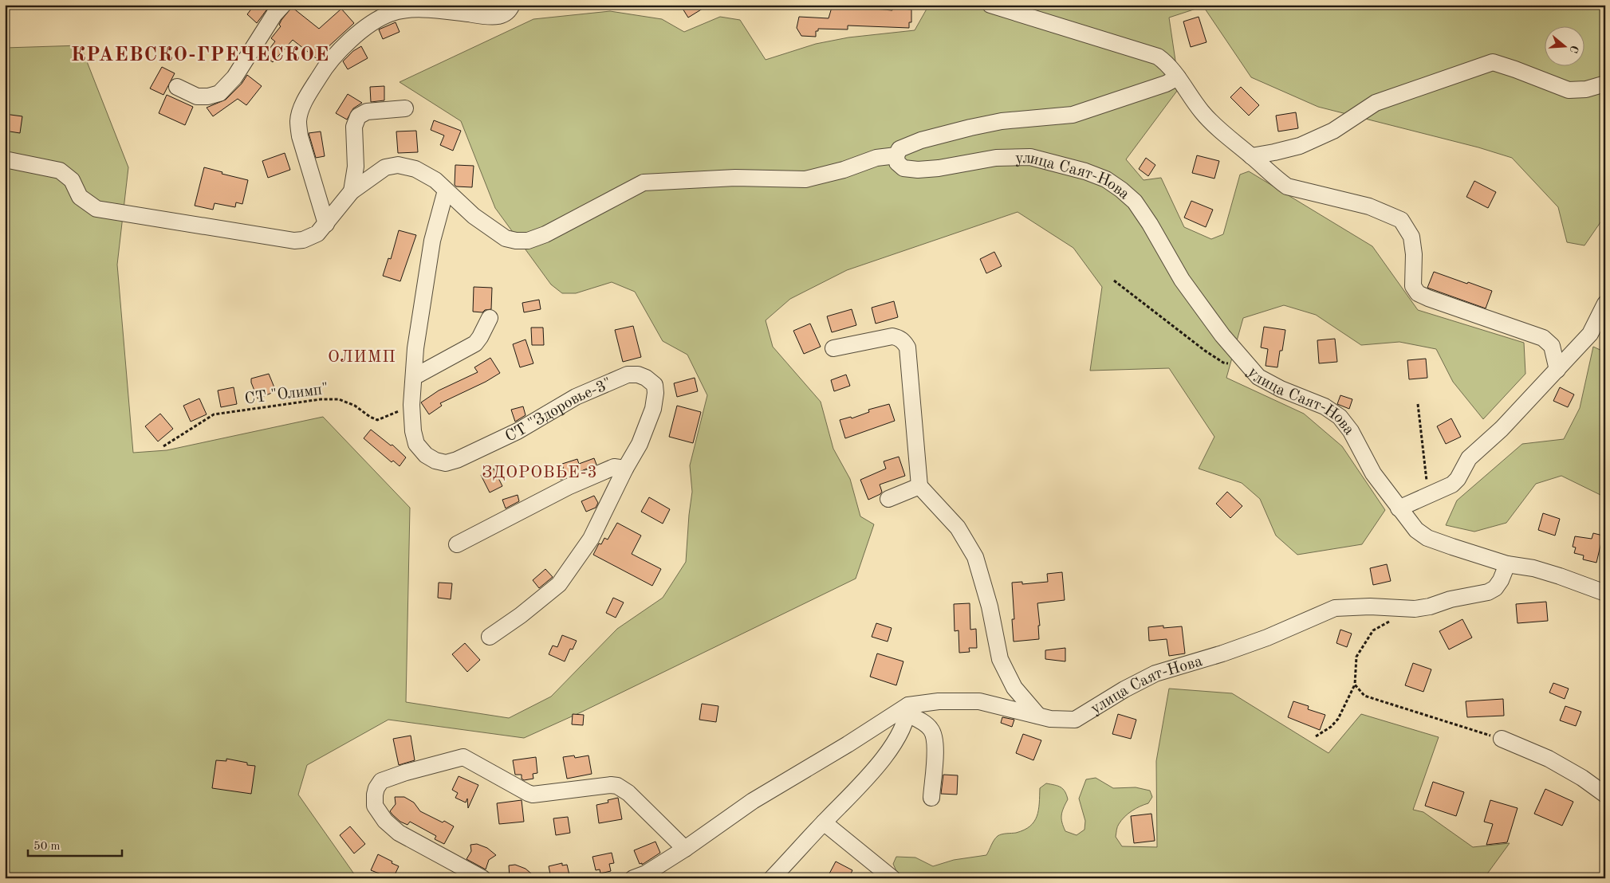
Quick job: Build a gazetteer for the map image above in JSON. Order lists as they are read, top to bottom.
{
  "streets": {
    "street": ["улица Саят-Нова", "СТ \"Здоровье-3\""],
    "path": ["СТ \"Олимп\""]
  },
  "crossings": [
    ["СТ \"Олимп\"", "СТ \"Здоровье-3\""]
  ],
  "districts": ["КРАЕВСКО-ГРЕЧЕСКОЕ", "ОЛИМП", "ЗДОРОВЬЕ-3"],
  "scale_bar": "50 m",
  "north": "right"
}
